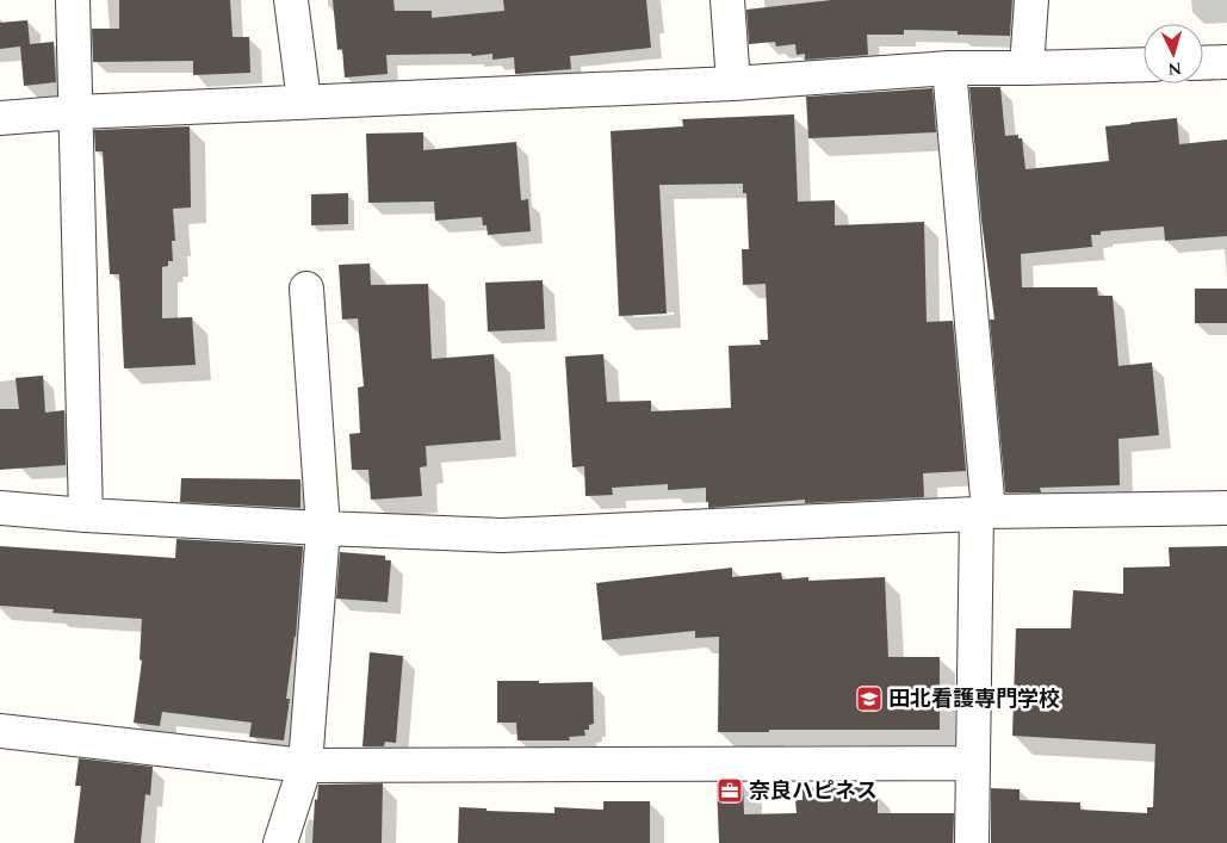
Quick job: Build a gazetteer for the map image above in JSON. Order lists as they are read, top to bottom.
{
  "places": {
    "school or university": ["田北看護専門学校"],
    "office": ["奈良ハピネス"]
  },
  "north": "bottom"
}
